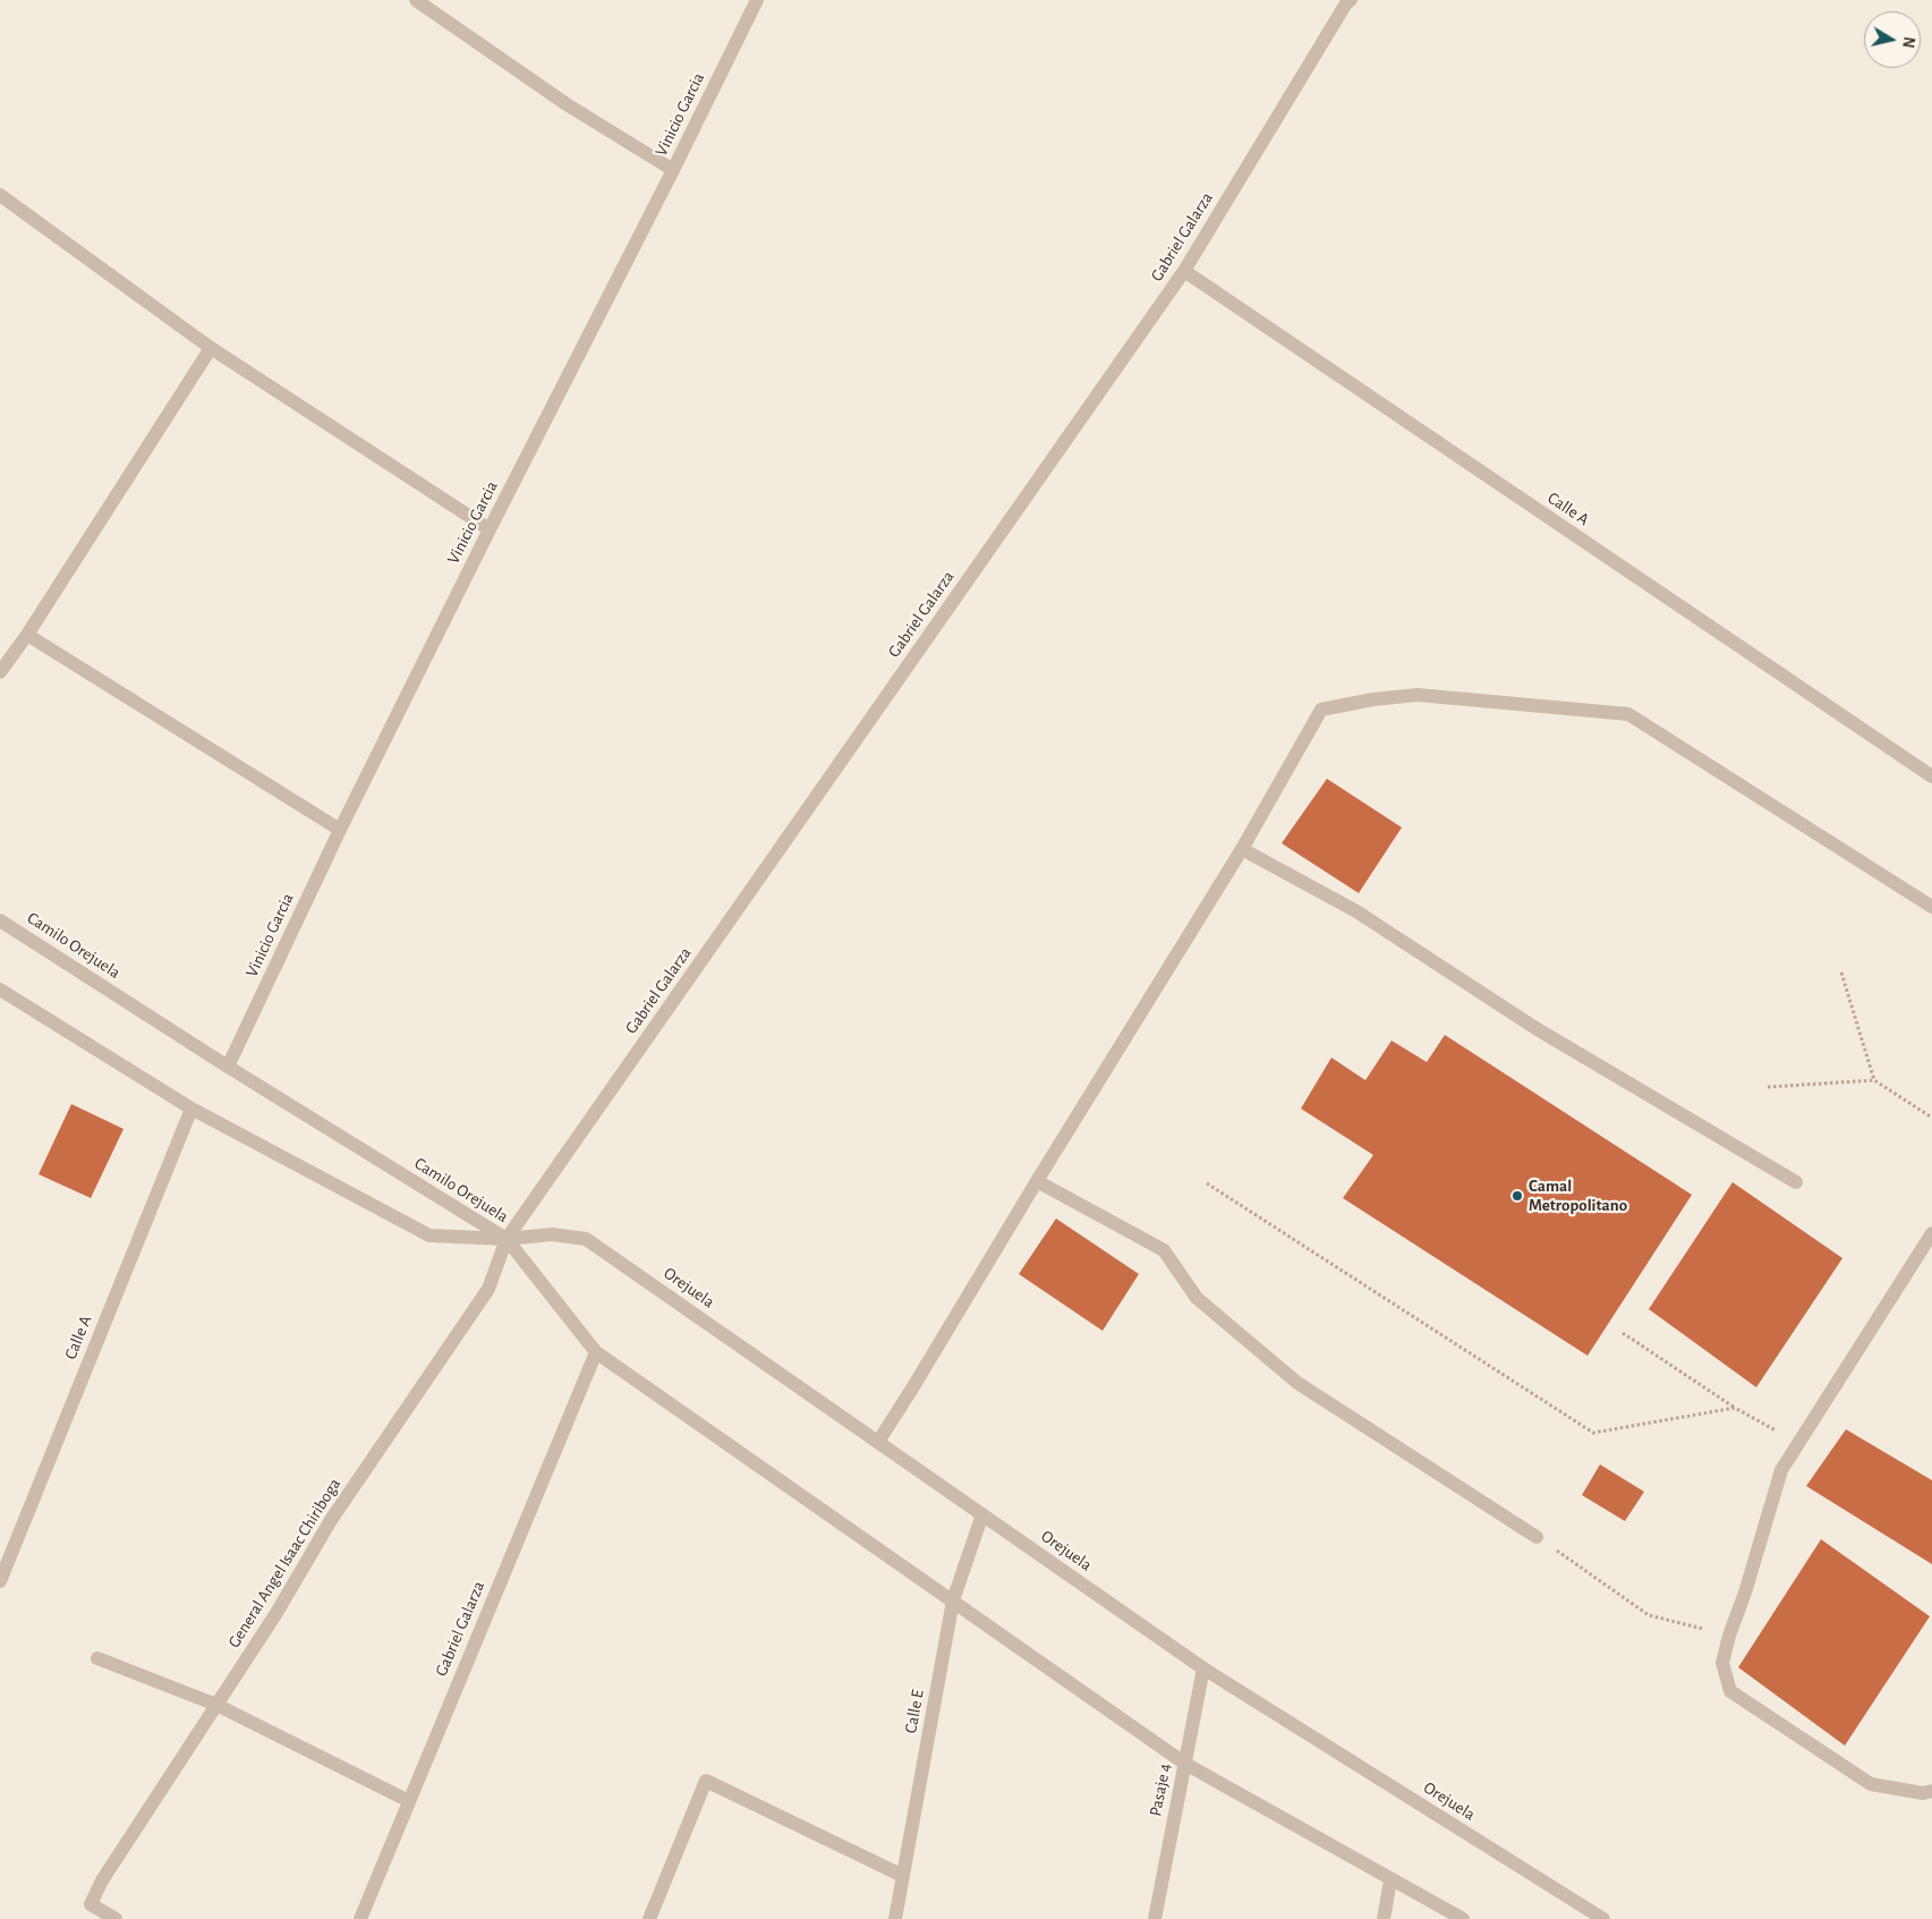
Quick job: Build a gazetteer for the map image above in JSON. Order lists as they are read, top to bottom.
{
  "streets": {
    "street": [
      "Vinicio Garcia",
      "Gabriel Galarza",
      "Calle A",
      "Camilo Orejuela",
      "Orejuela",
      "General Angel Isaac Chiriboga",
      "Calle E",
      "Pasaje 4"
    ]
  },
  "crossings": [
    ["Vinicio Garcia", "Camilo Orejuela"],
    ["Gabriel Galarza", "Calle A"],
    ["Gabriel Galarza", "Camilo Orejuela"],
    ["Gabriel Galarza", "Orejuela"],
    ["Gabriel Galarza", "General Angel Isaac Chiriboga"],
    ["Calle A", "Camilo Orejuela"],
    ["Camilo Orejuela", "Orejuela"],
    ["Camilo Orejuela", "General Angel Isaac Chiriboga"],
    ["Orejuela", "General Angel Isaac Chiriboga"],
    ["Orejuela", "Calle E"],
    ["Orejuela", "Pasaje 4"]
  ],
  "places": ["Camal Metropolitano"],
  "north": "right"
}
